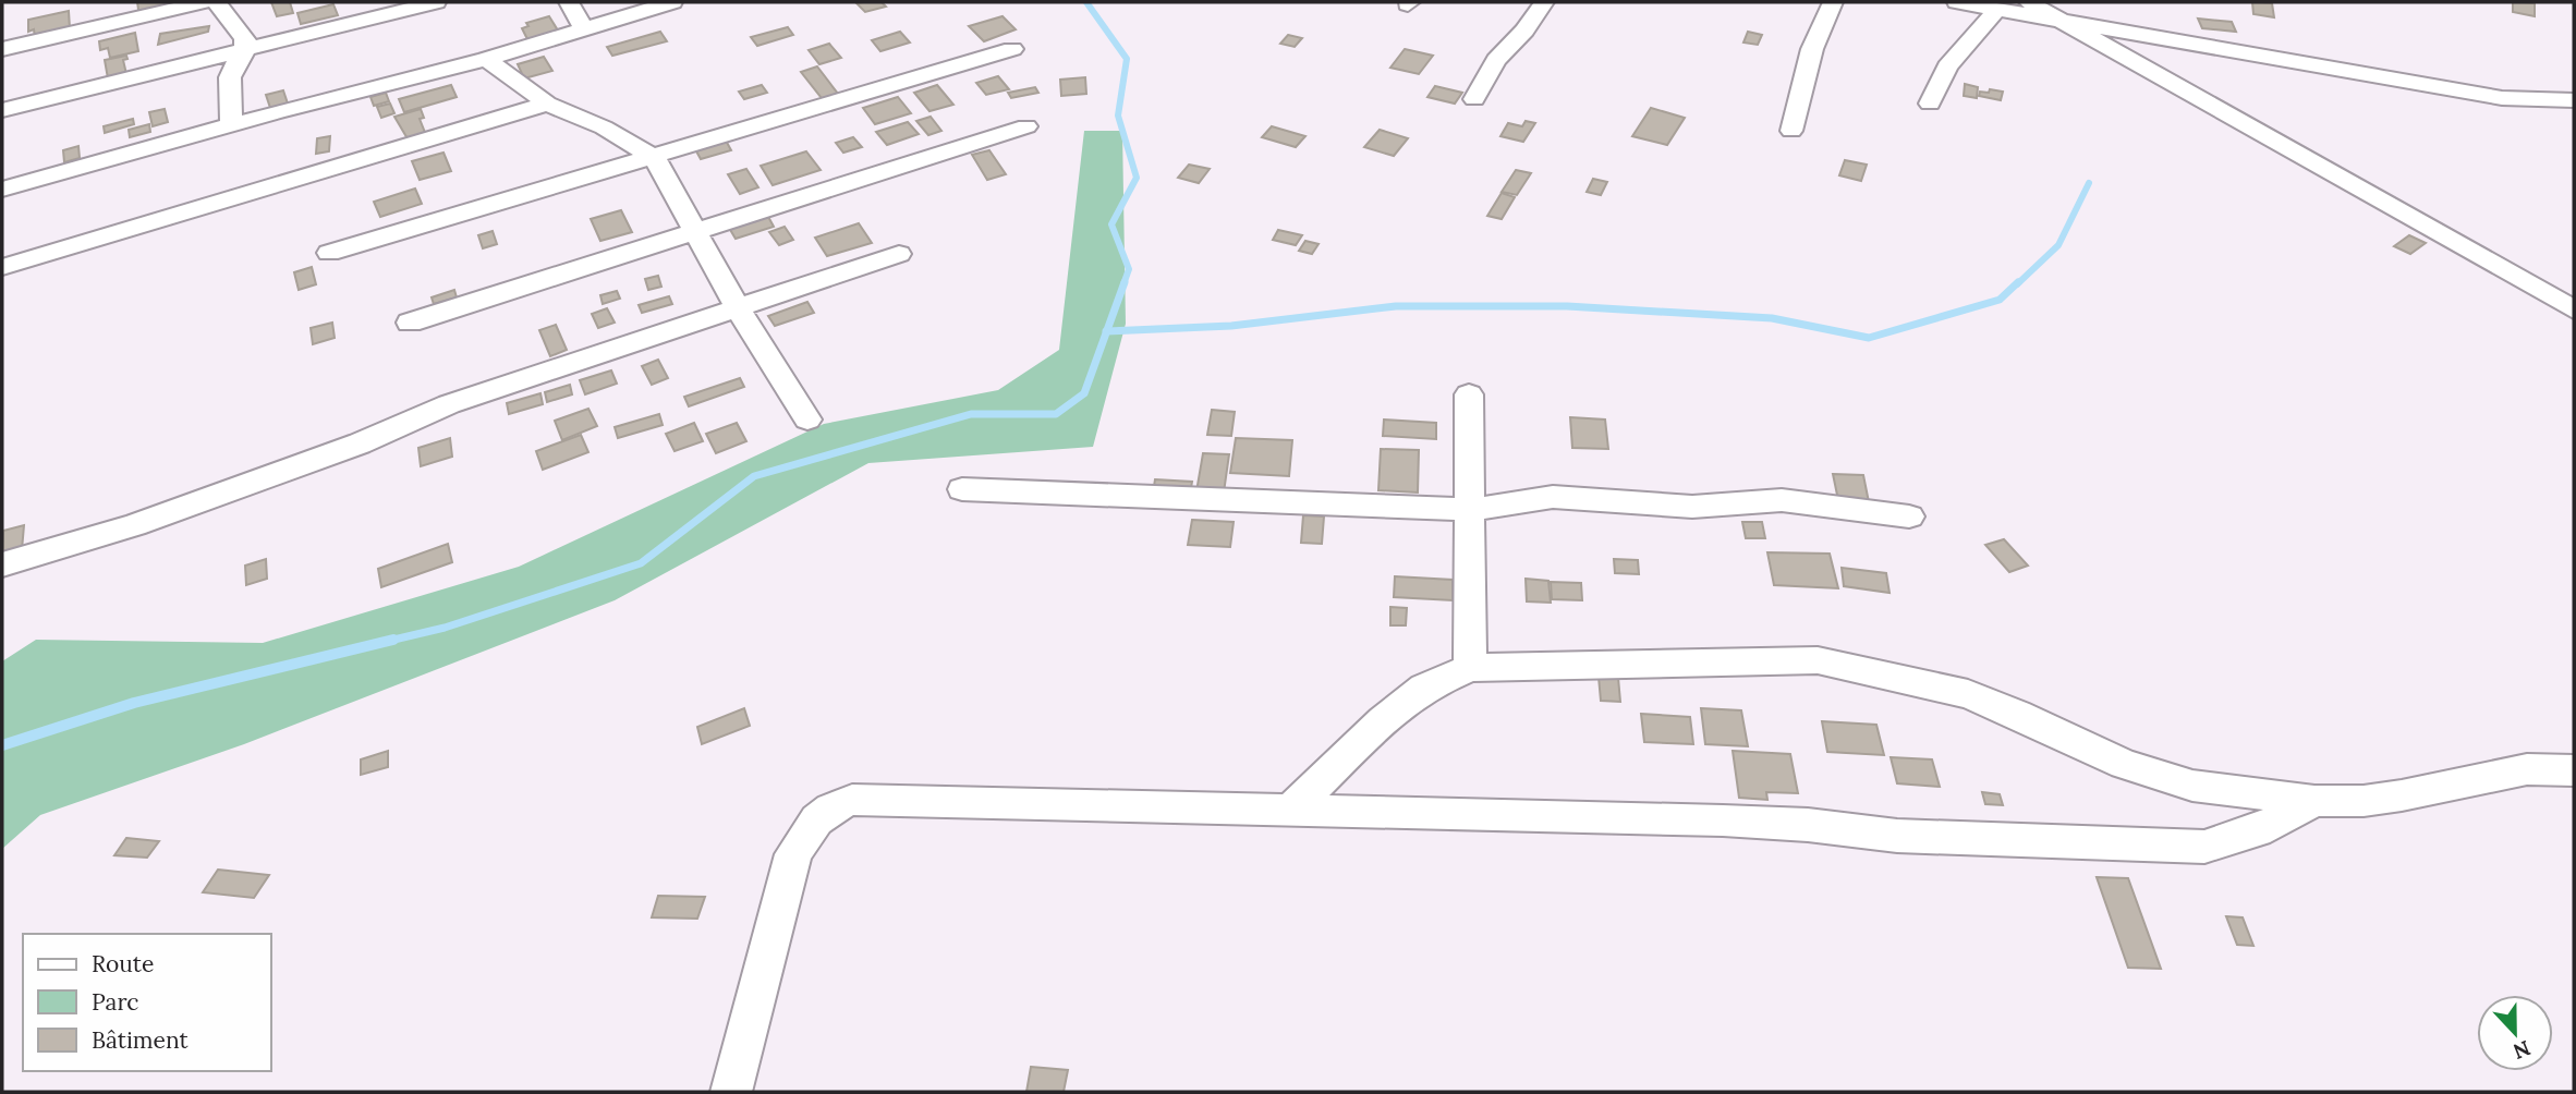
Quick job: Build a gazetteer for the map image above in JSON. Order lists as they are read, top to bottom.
{
  "legend": ["Route", "Parc", "Bâtiment"],
  "north": "bottom"
}
